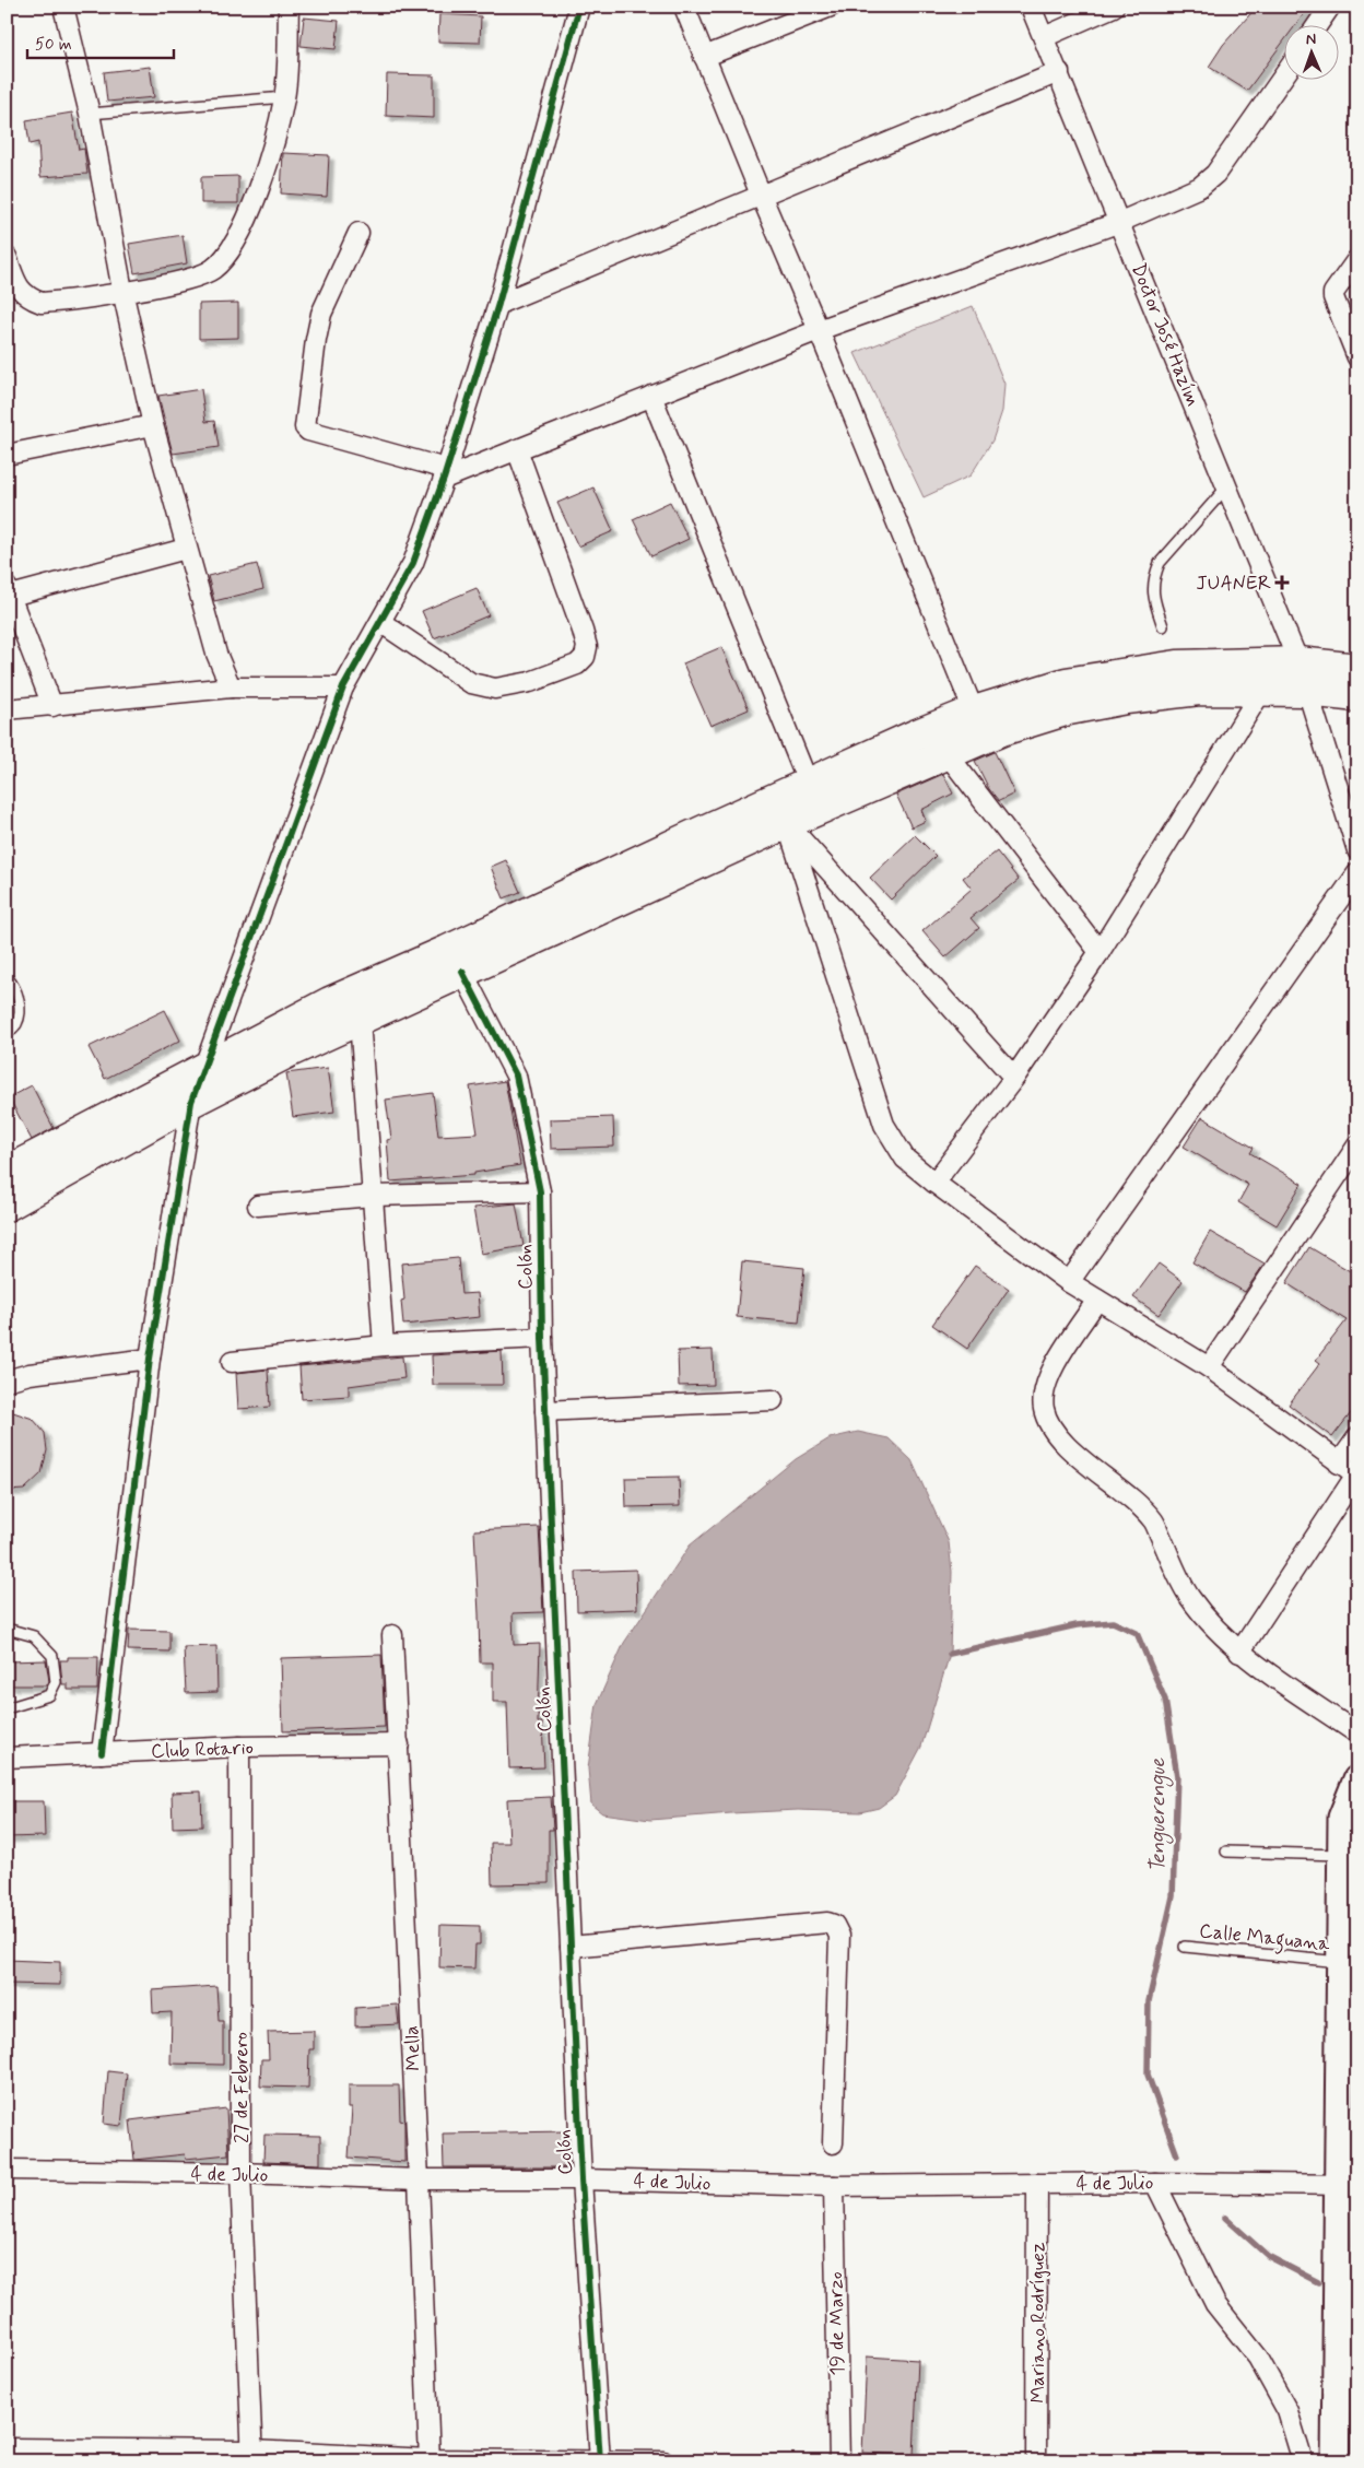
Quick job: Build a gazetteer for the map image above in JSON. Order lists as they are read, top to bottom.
{
  "streets": {
    "street": [
      "Doctor José Hazím",
      "Colón",
      "Club Rotario",
      "Mella",
      "27 de Febrero",
      "4 de Julio",
      "Mariano Rodríguez",
      "19 de Marzo"
    ],
    "lane": ["Calle Maguana"]
  },
  "crossings": [
    ["Colón", "4 de Julio"],
    ["Club Rotario", "Mella"],
    ["Club Rotario", "27 de Febrero"],
    ["Mella", "4 de Julio"],
    ["27 de Febrero", "4 de Julio"],
    ["4 de Julio", "Mariano Rodríguez"],
    ["4 de Julio", "19 de Marzo"]
  ],
  "water": ["Tenguerengue"],
  "places": {
    "health": ["JUANER"]
  },
  "scale_bar": "50 m",
  "north": "top"
}
